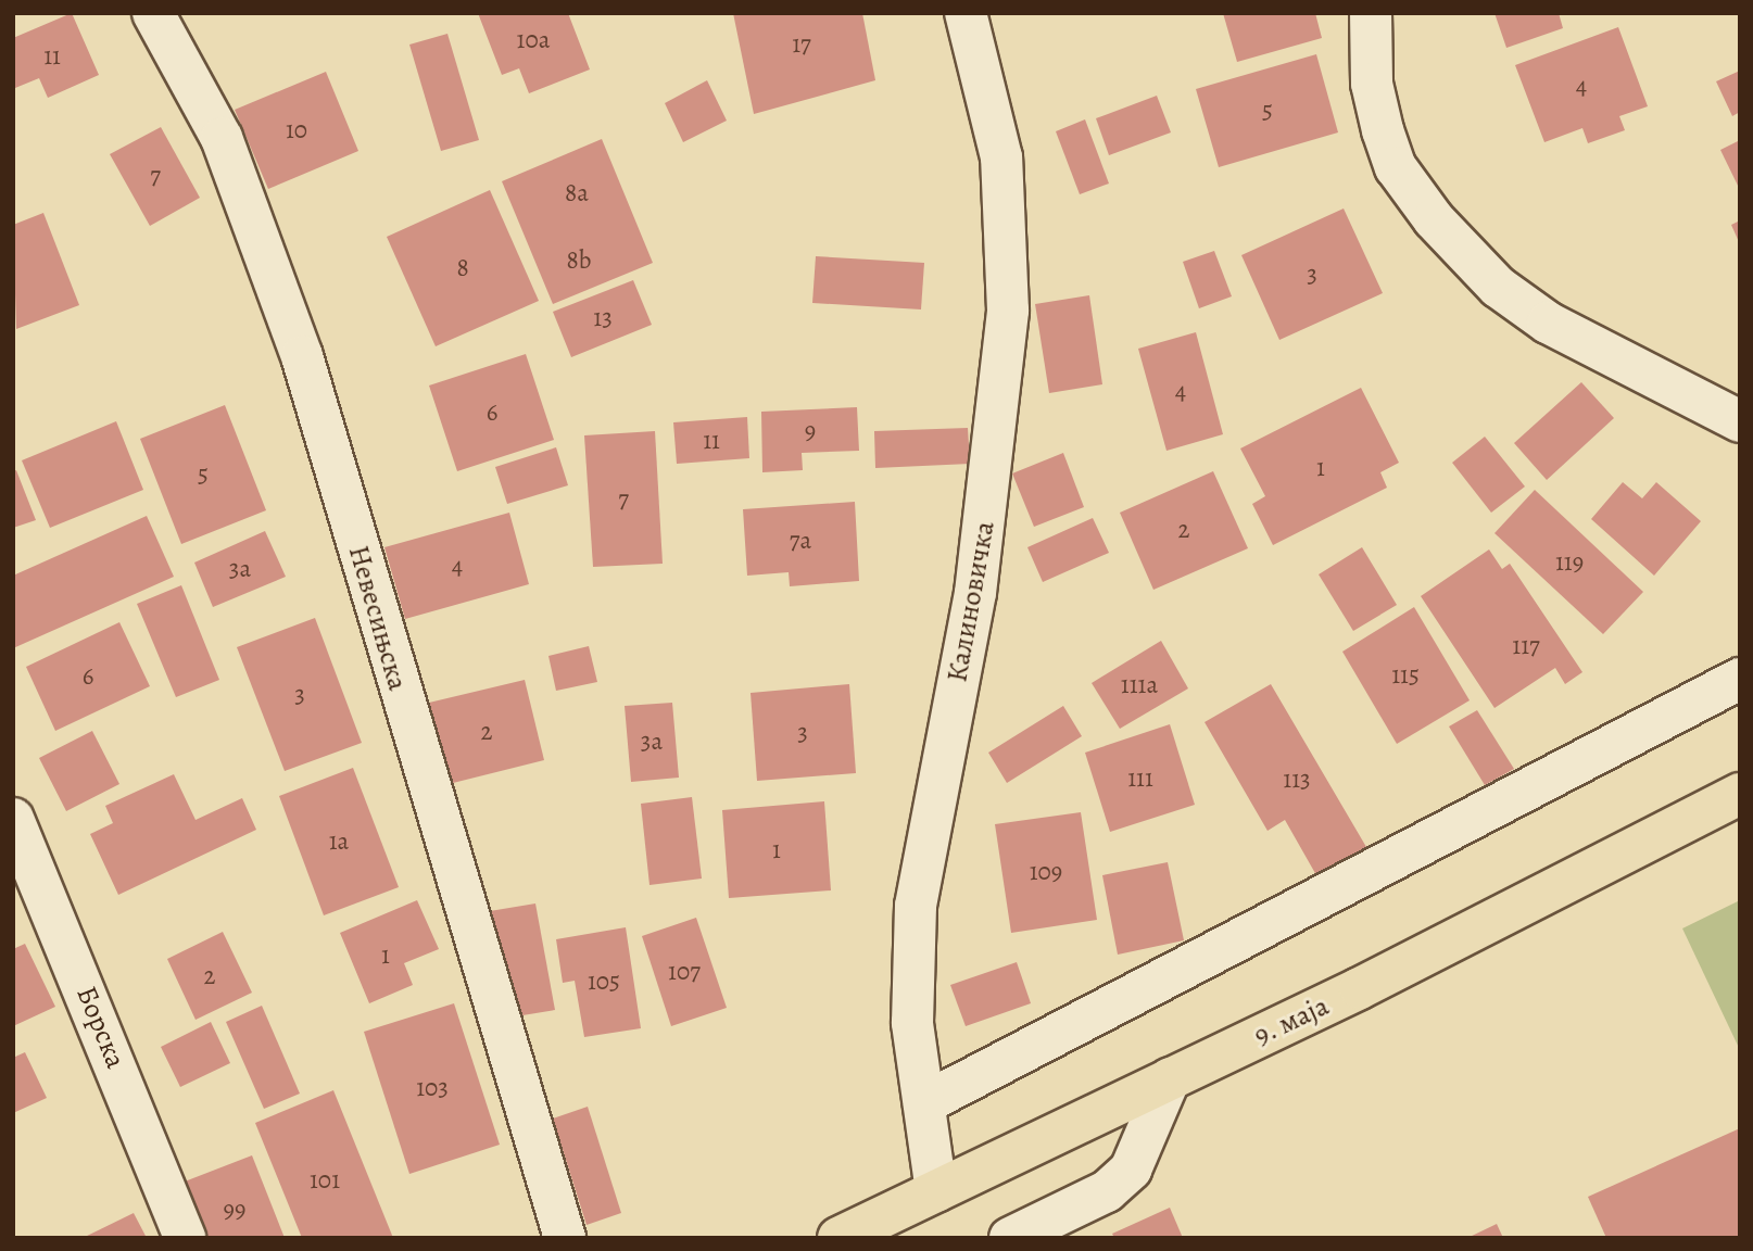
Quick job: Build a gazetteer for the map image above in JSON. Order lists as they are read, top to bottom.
{
  "streets": {
    "main road": ["9. маја"],
    "street": ["Калиновичка", "Невесињска", "Борска"]
  },
  "crossings": [
    ["Калиновичка", "9. маја"]
  ],
  "house_numbers": [
    "10a",
    "17",
    "11",
    "4",
    "5",
    "10",
    "7",
    "8a",
    "8b",
    "8",
    "3",
    "13",
    "4",
    "6",
    "9",
    "11",
    "1",
    "5",
    "7",
    "2",
    "7a",
    "119",
    "4",
    "3a",
    "117",
    "115",
    "6",
    "111a",
    "3",
    "2",
    "3",
    "3a",
    "111",
    "113",
    "1a",
    "1",
    "109",
    "1",
    "107",
    "2",
    "105",
    "103",
    "101",
    "99"
  ]
}
